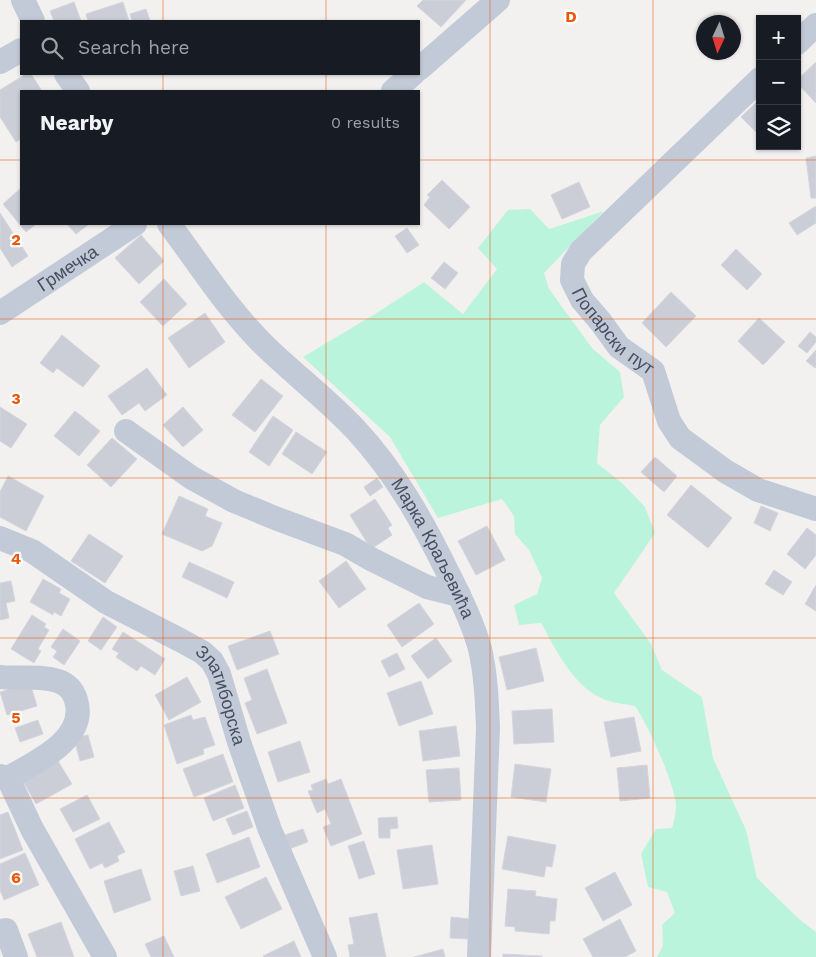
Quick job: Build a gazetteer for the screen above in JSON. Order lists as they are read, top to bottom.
{
  "streets": {
    "street": [
      "Грмечка",
      "Попарски пут",
      "Марка Краљевића",
      "Златиборска"
    ]
  },
  "north": "bottom",
  "page": {
    "map_buttons": ["+", "−"],
    "search": "Search here",
    "heading": ["Nearby", "0 results"]
  },
  "grid": {
    "columns": ["D"],
    "rows": [
      "2",
      "3",
      "4",
      "5",
      "6"
    ]
  }
}
